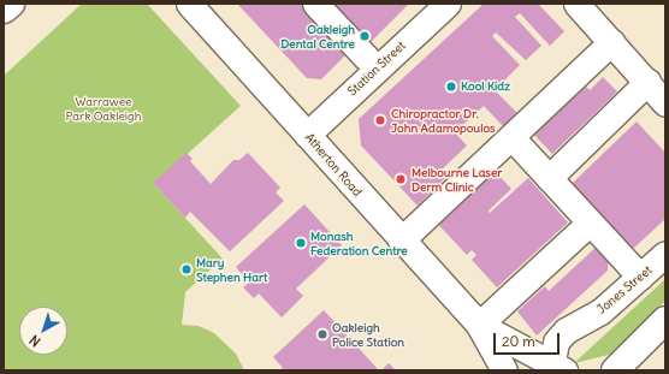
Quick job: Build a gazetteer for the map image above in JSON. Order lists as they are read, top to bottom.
{
  "streets": {
    "street": ["Station Street", "Atherton Road", "Jones Street"]
  },
  "crossings": [
    ["Station Street", "Atherton Road"],
    ["Atherton Road", "Jones Street"]
  ],
  "parks": ["Warrawee Park Oakleigh"],
  "places": [
    "Oakleigh Dental Centre",
    "Kool Kidz",
    "Chiropractor Dr. John Adamopoulos",
    "Melbourne Laser Derm Clinic",
    "Monash Federation Centre",
    "Mary Stephen Hart",
    "Oakleigh Police Station"
  ],
  "scale_bar": "20 m",
  "north": "bottom left"
}
